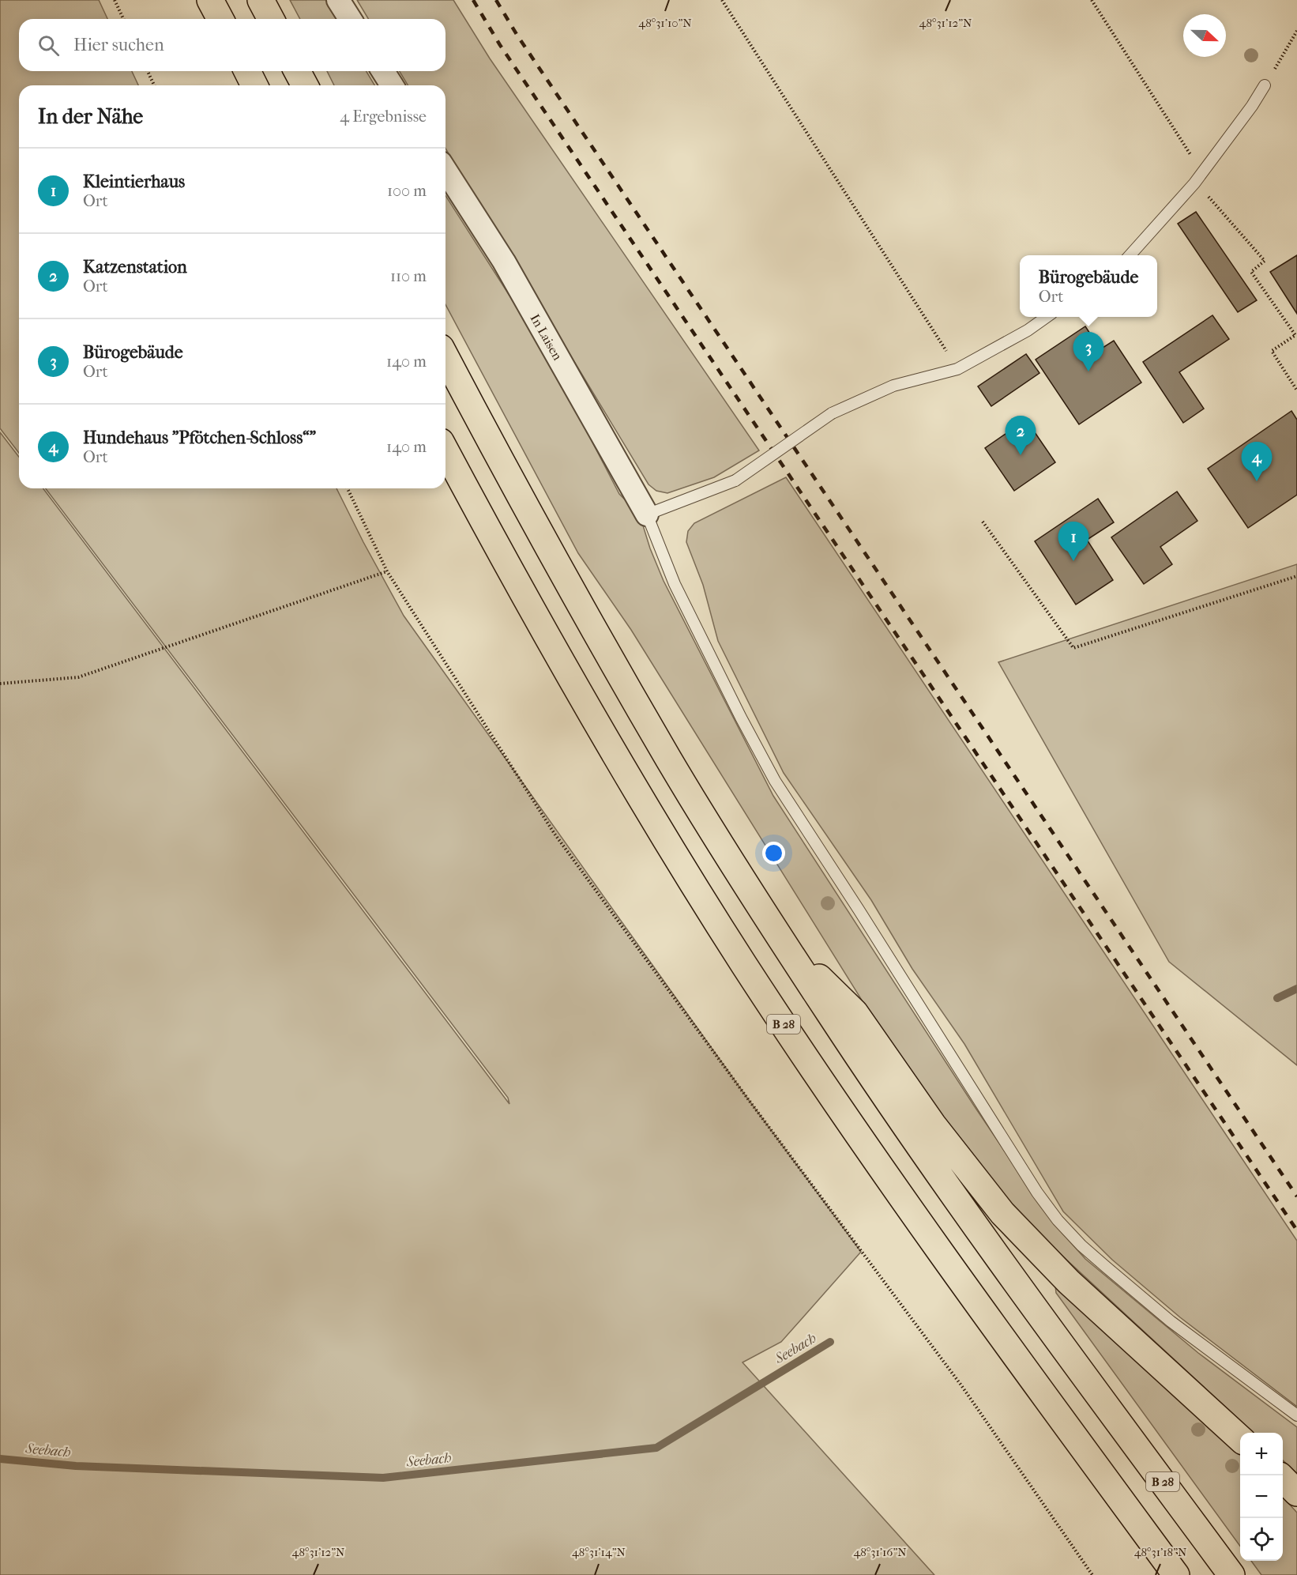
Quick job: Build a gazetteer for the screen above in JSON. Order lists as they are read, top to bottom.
{
  "streets": {
    "highway": ["B 28"],
    "street": ["In Laisen"]
  },
  "water": ["Seebach"],
  "north": "right",
  "page": {
    "search": "Hier suchen",
    "heading": ["In der Nähe", "4 Ergebnisse"],
    "list": [
      {
        "mark": "1",
        "name": "Kleintierhaus",
        "note": "Ort",
        "value": "100 m"
      },
      {
        "mark": "2",
        "name": "Katzenstation",
        "note": "Ort",
        "value": "110 m"
      },
      {
        "mark": "3",
        "name": "Bürogebäude",
        "note": "Ort",
        "value": "140 m"
      },
      {
        "mark": "4",
        "name": "Hundehaus \"Pfötchen-Schloss“\"",
        "note": "Ort",
        "value": "140 m"
      }
    ],
    "popup": ["Bürogebäude", "Ort"],
    "pins": [
      "3",
      "2",
      "4",
      "1"
    ],
    "map_buttons": ["+", "−"]
  },
  "coordinates": [
    "48°31'10\"N",
    "48°31'12\"N",
    "48°31'14\"N",
    "48°31'16\"N",
    "48°31'18\"N"
  ]
}
